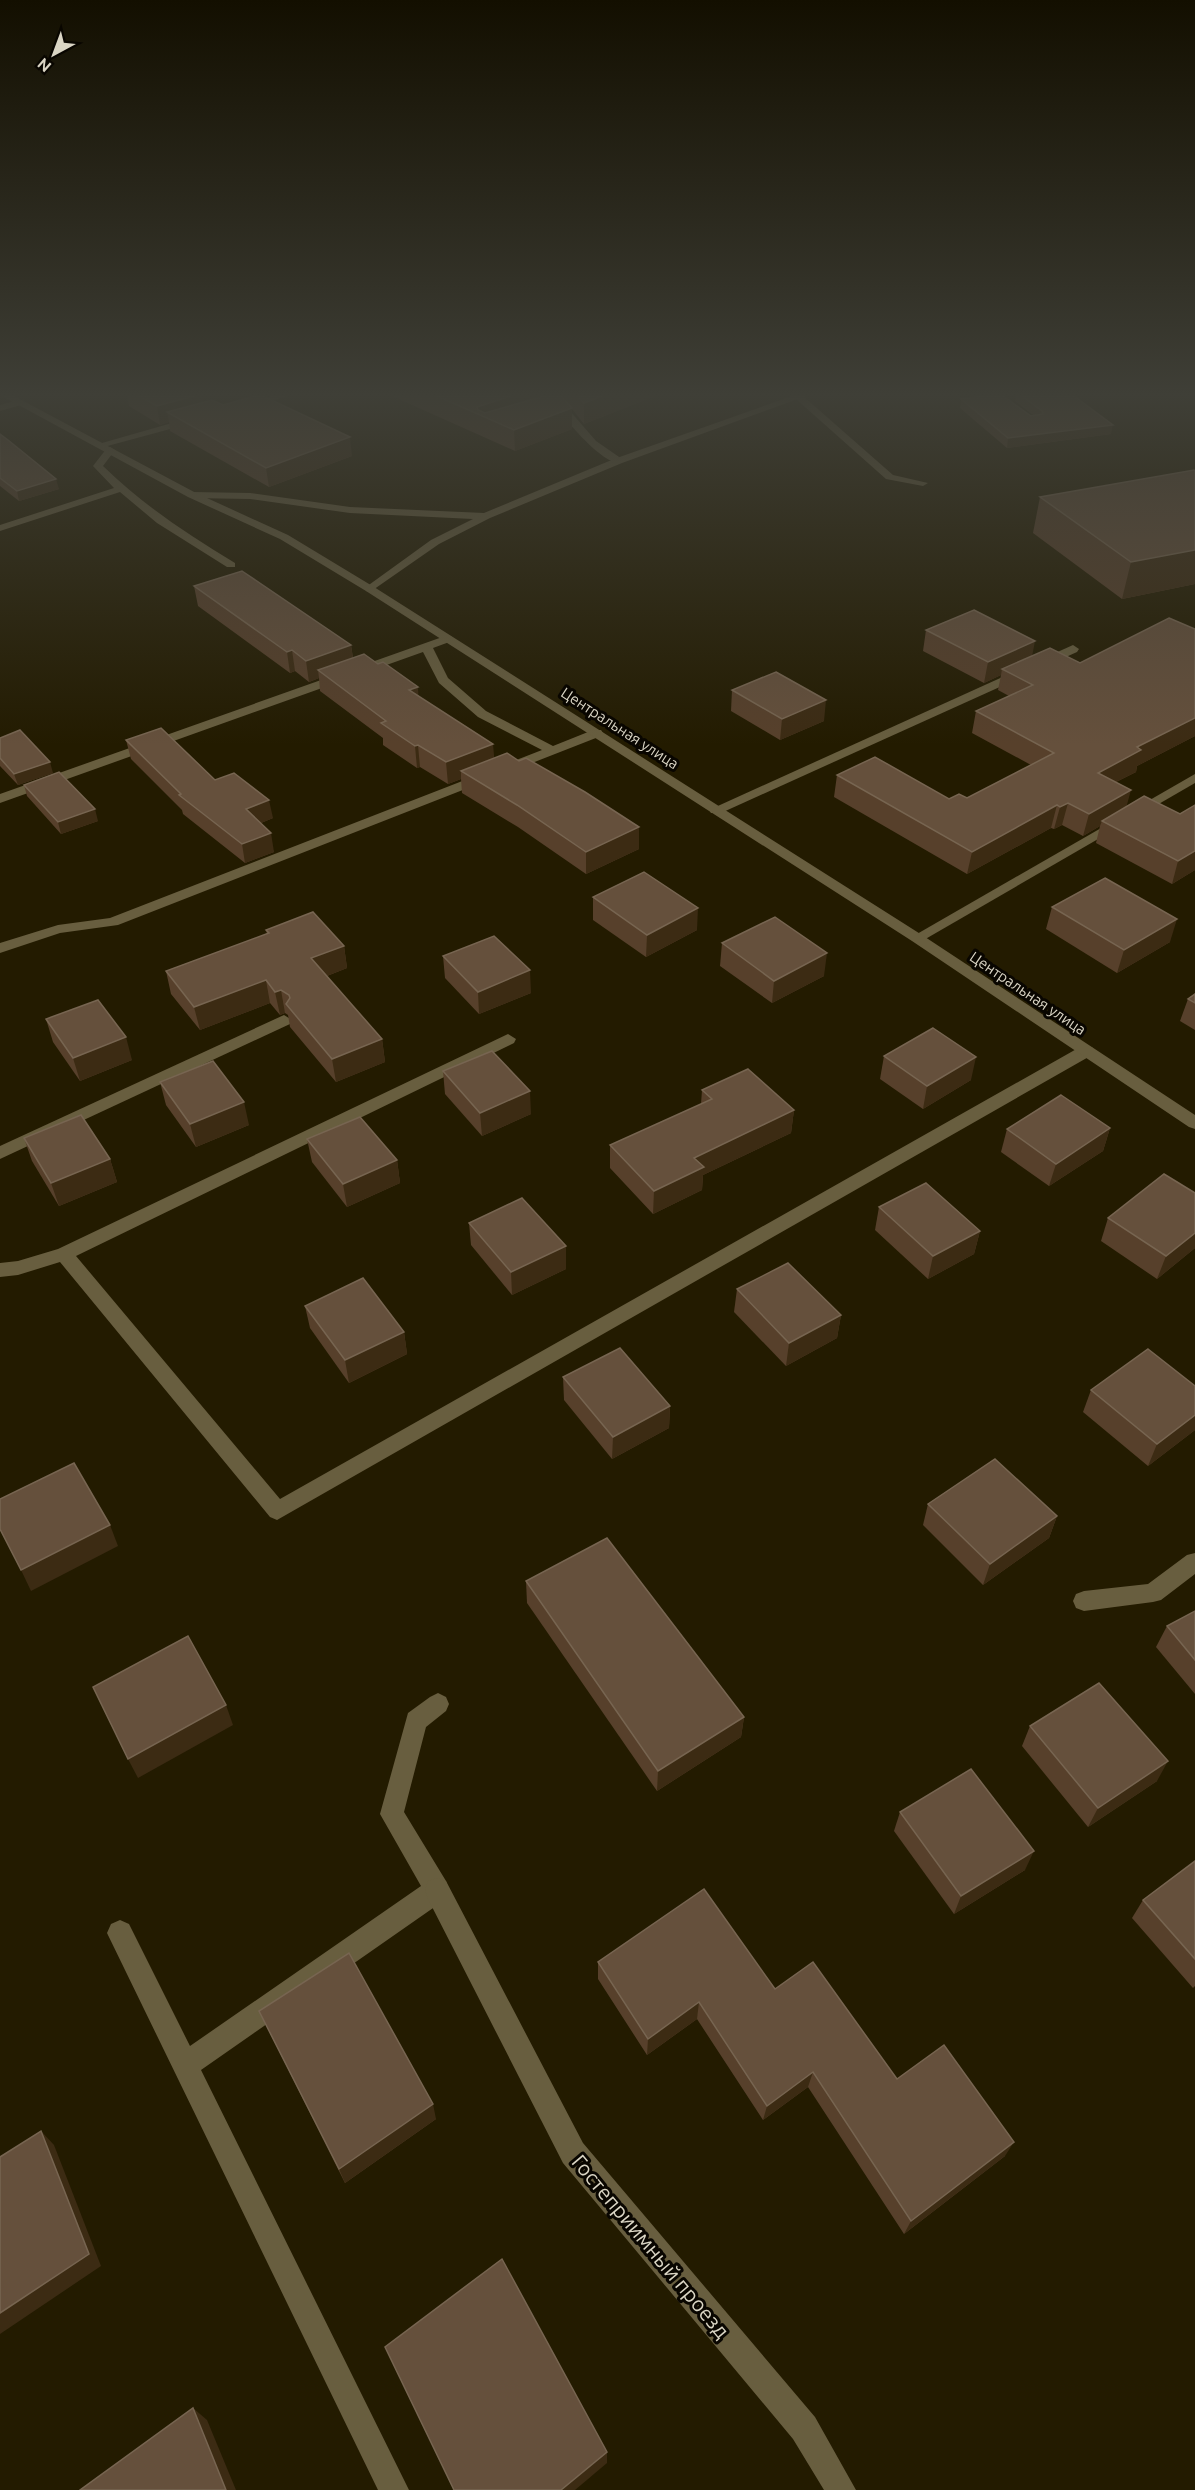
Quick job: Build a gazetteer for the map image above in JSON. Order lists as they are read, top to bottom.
{
  "streets": {
    "street": ["Центральная улица", "Гостеприимный проезд"]
  },
  "north": "bottom left"
}
